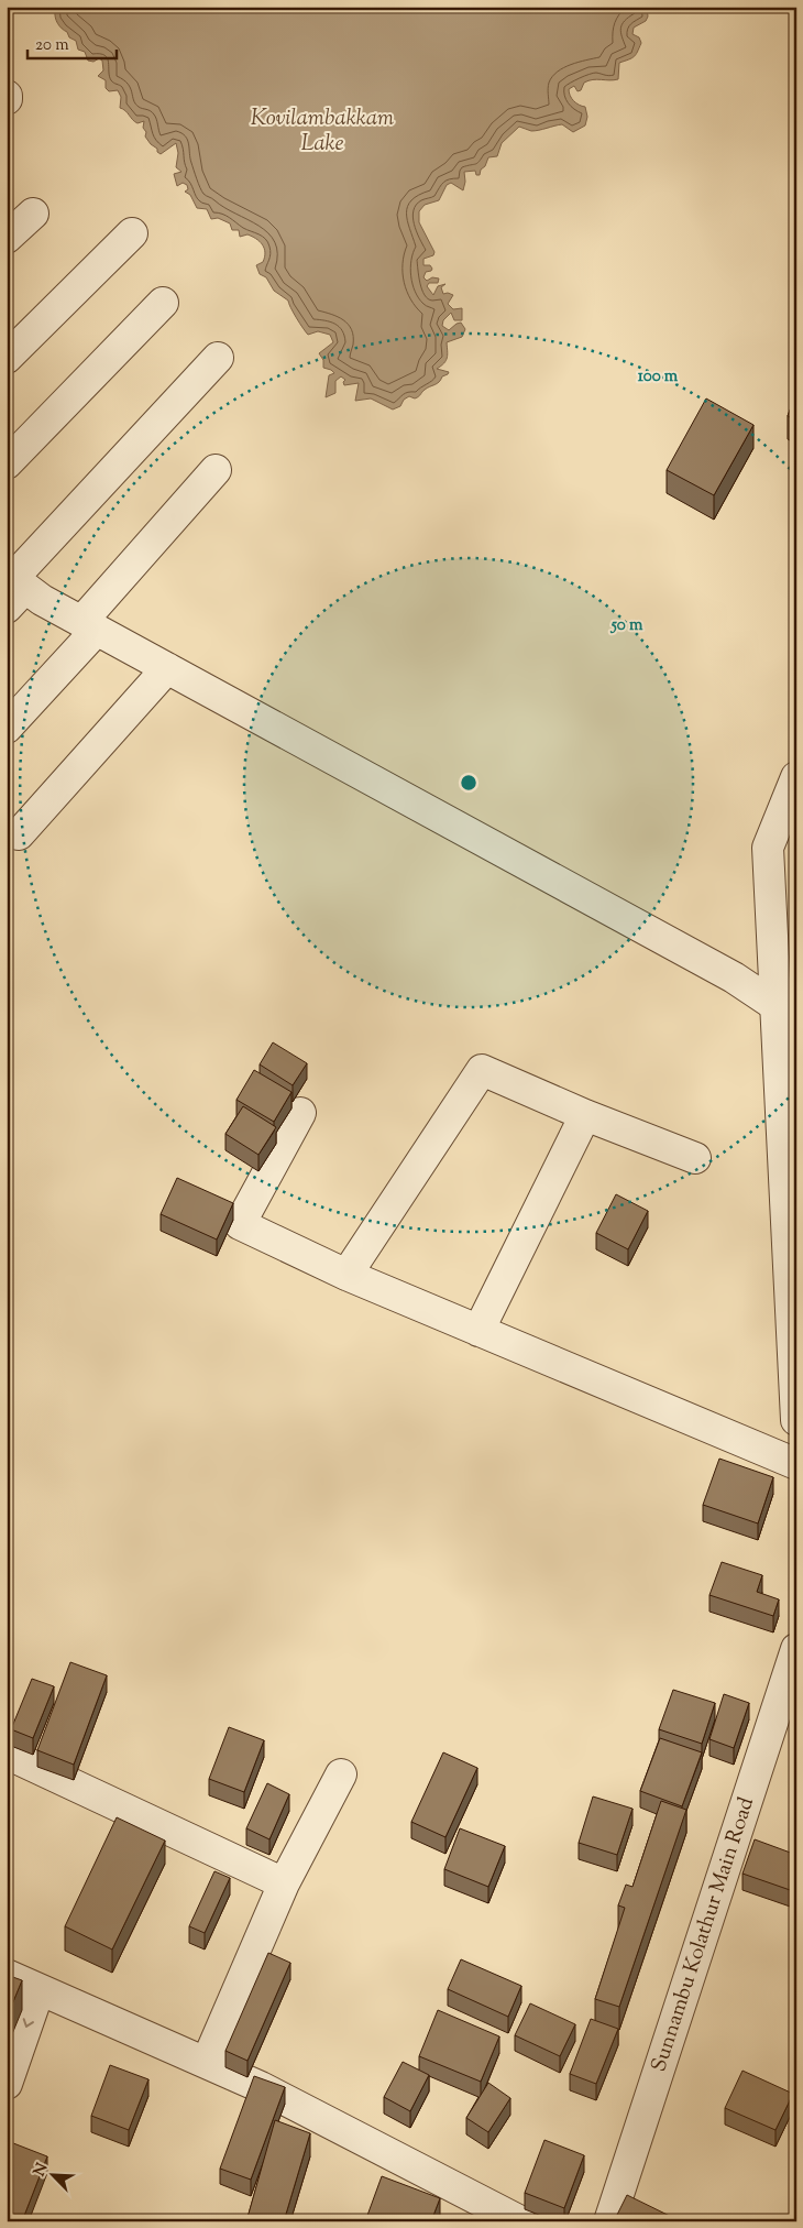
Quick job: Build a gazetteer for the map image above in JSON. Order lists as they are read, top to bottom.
{
  "streets": {
    "street": ["Sunnambu Kolathur Main Road"]
  },
  "water": ["Kovilambakkam Lake"],
  "scale_bar": "20 m",
  "north": "top left",
  "rings": ["100 m", "50 m"]
}
